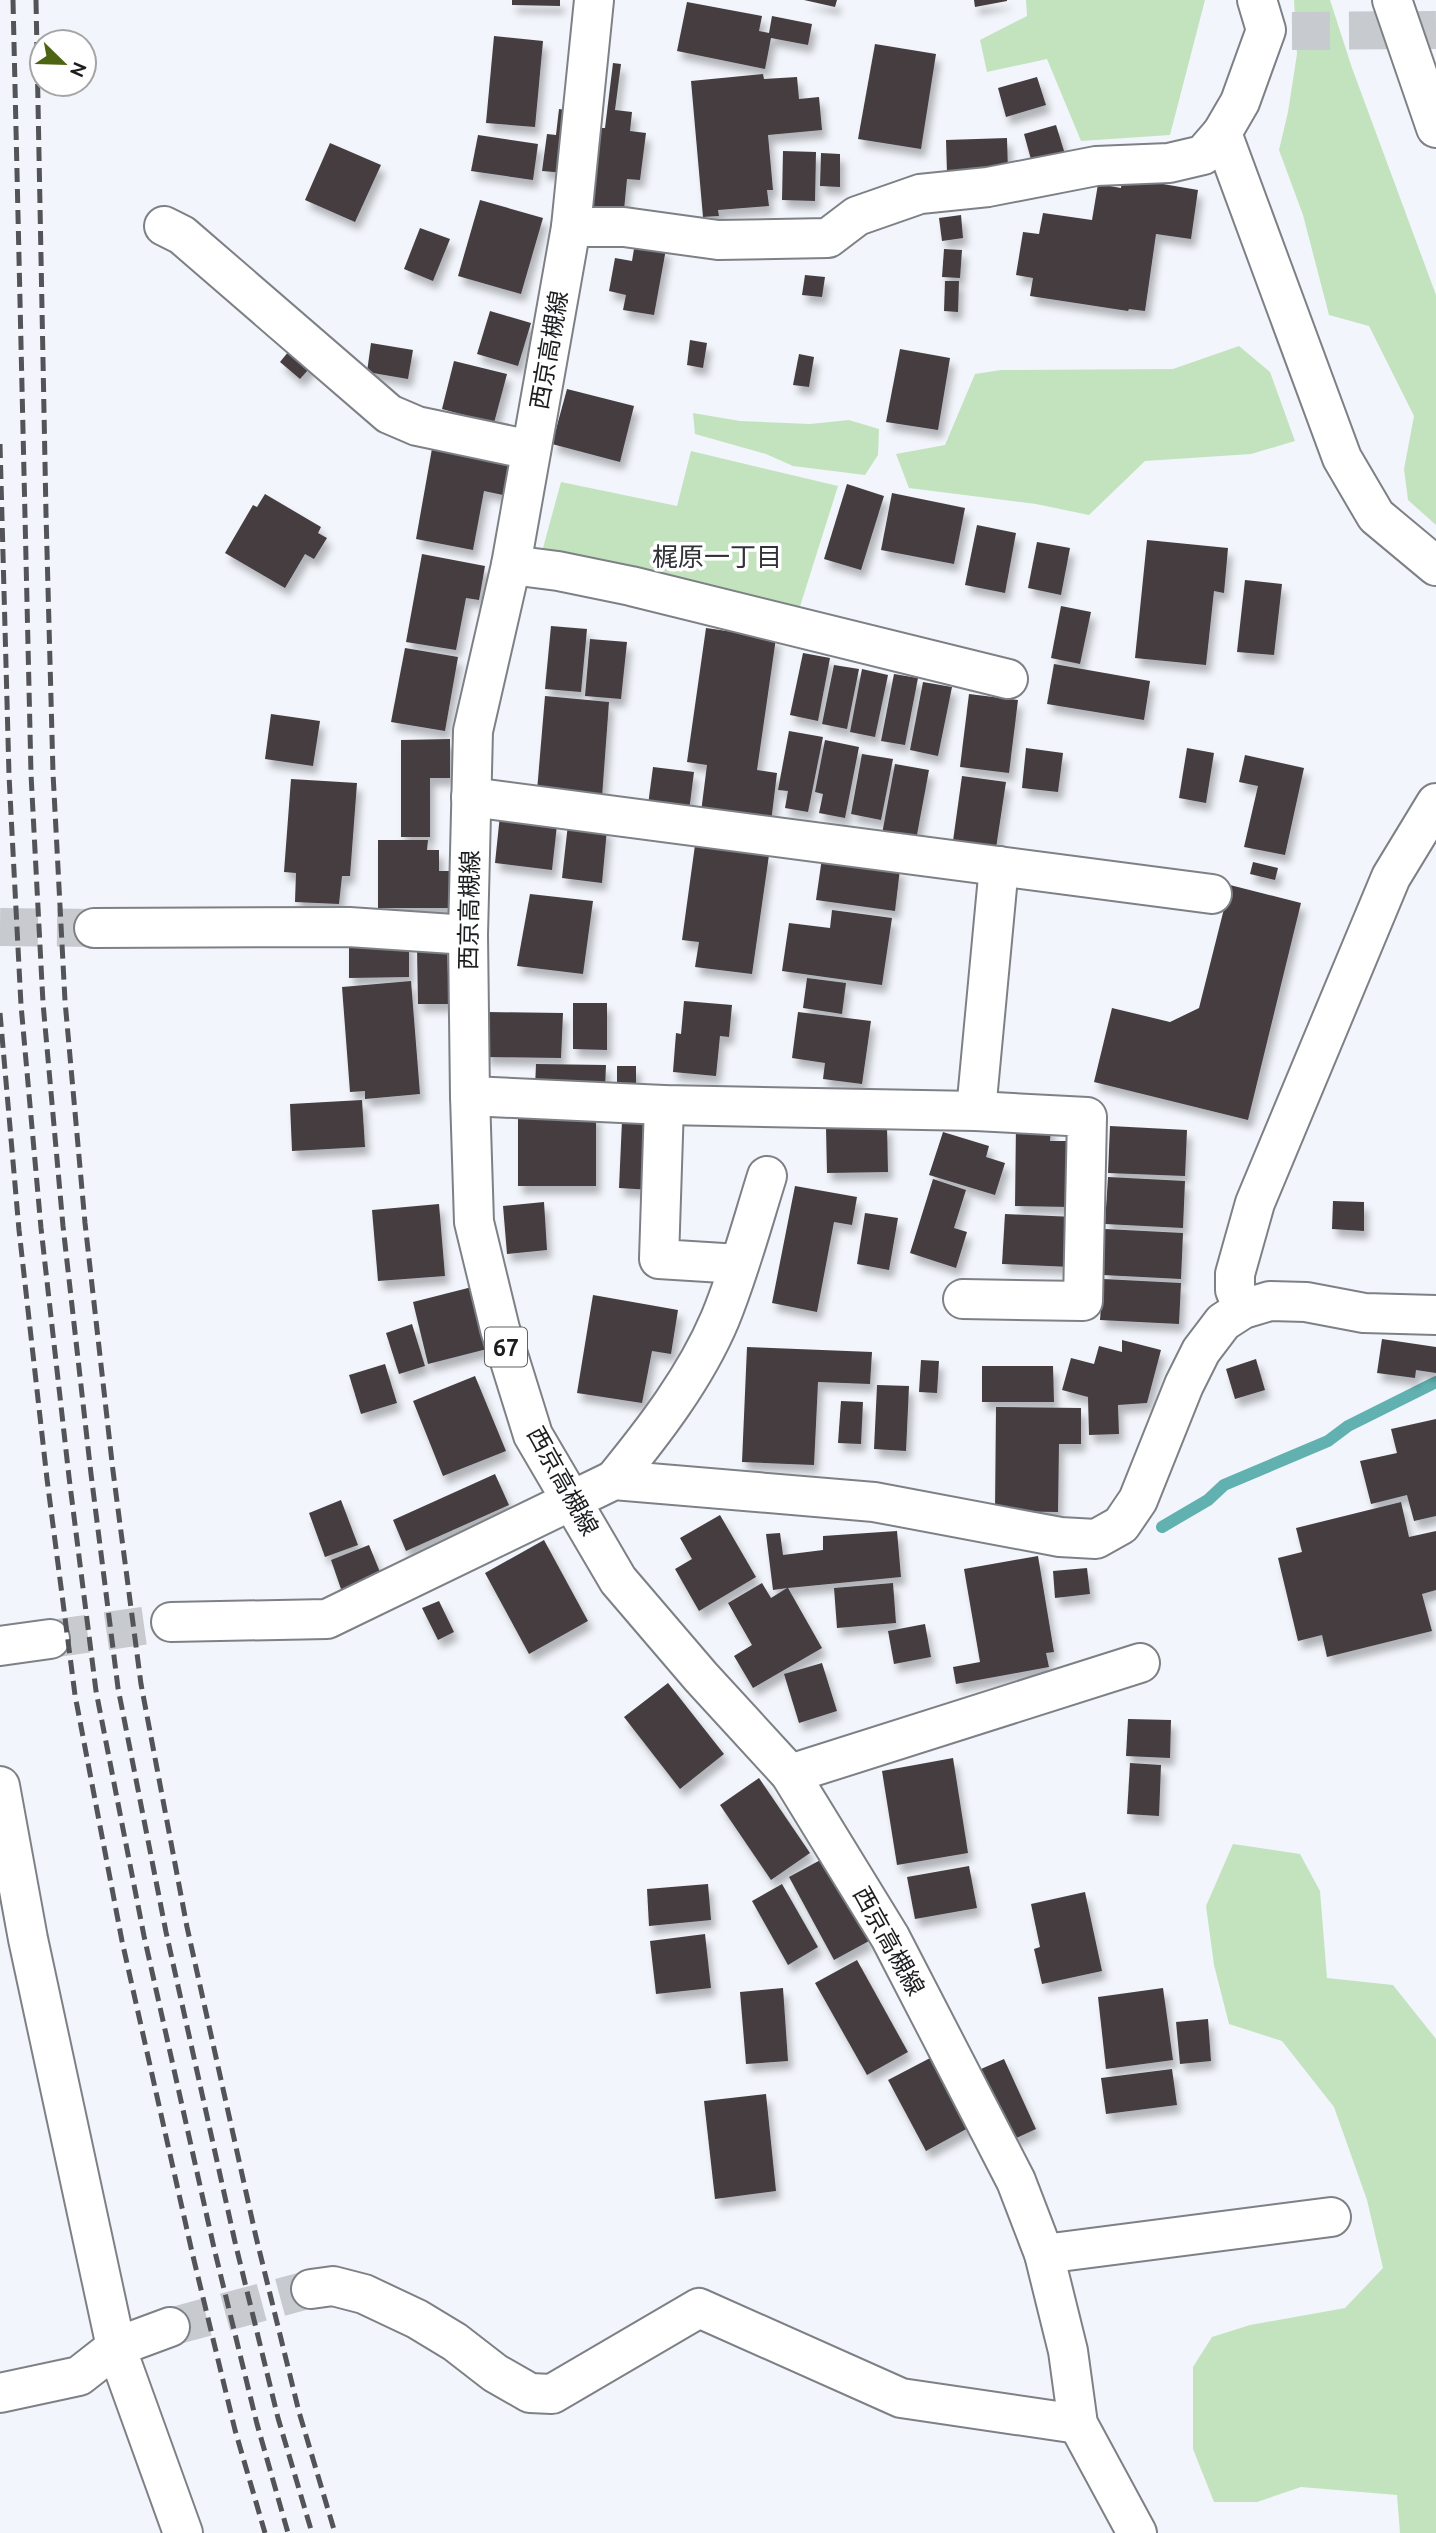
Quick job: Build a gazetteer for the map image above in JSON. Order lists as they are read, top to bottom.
{
  "streets": {
    "main road": ["西京高槻線", "67"]
  },
  "districts": ["梶原一丁目"],
  "north": "bottom right"
}
